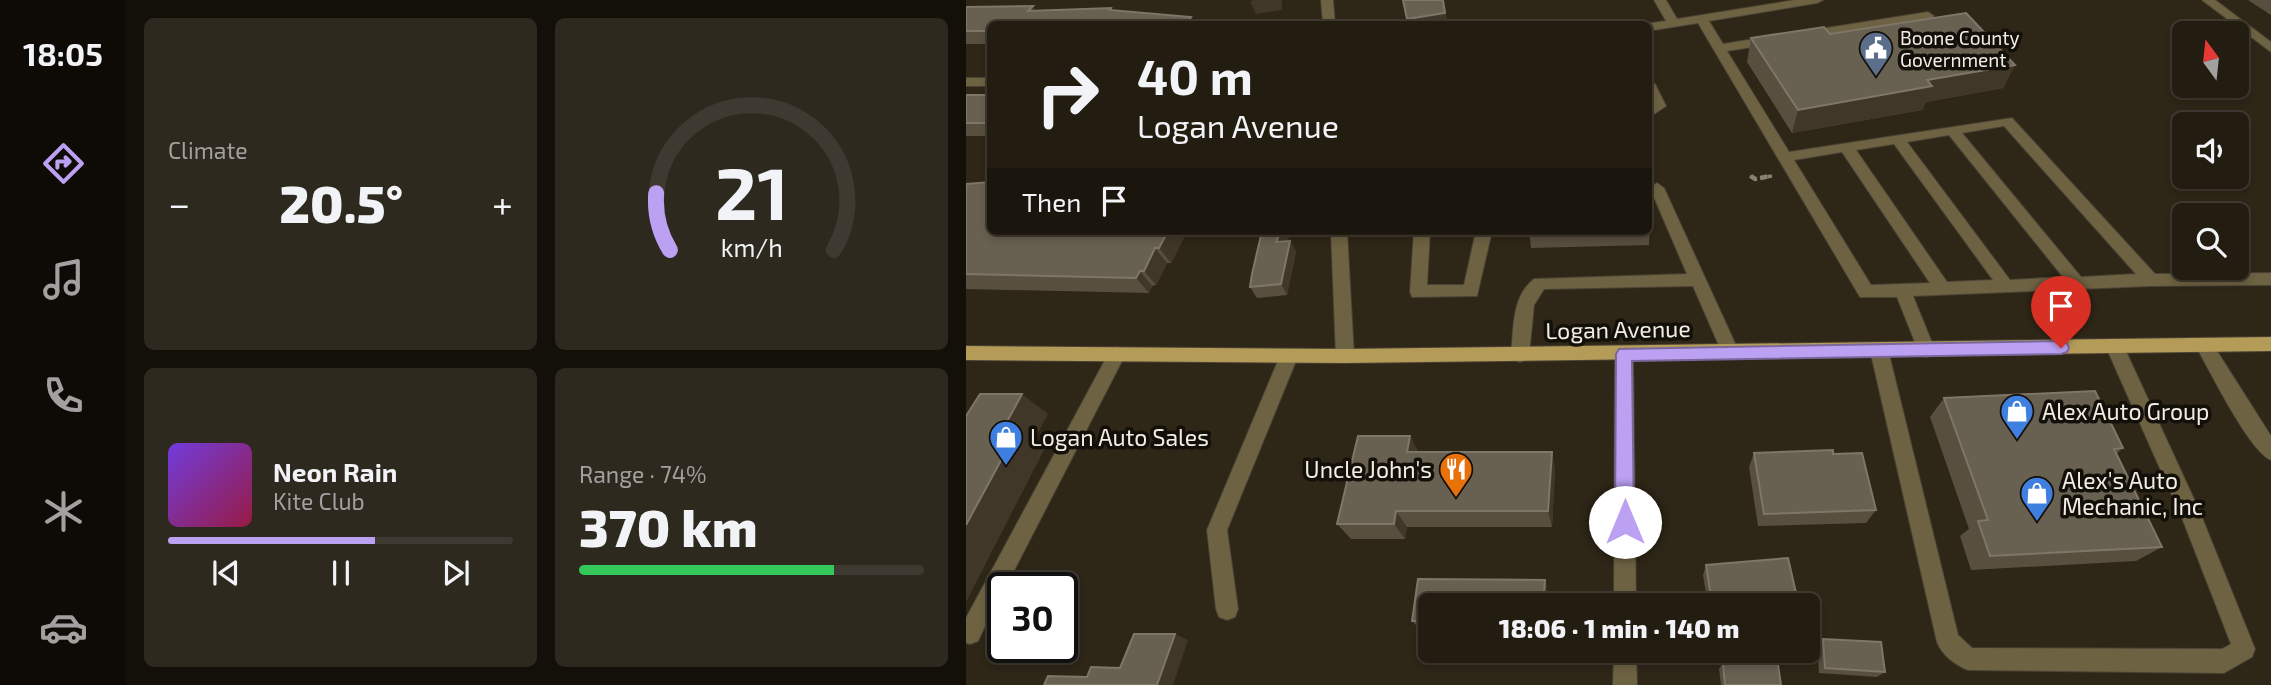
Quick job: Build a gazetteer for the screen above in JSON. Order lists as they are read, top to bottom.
{
  "streets": {
    "main road": ["Logan Avenue"]
  },
  "places": {
    "public building": ["Boone County Government"],
    "shop": ["Alex Auto Group", "Logan Auto Sales", "Alex's Auto Mechanic, Inc"],
    "restaurant": ["Uncle John's"]
  },
  "north": "top",
  "page": {
    "tabs": "18:05",
    "tile": [
      "Climate",
      ["Range · 74%", "370 km"]
    ],
    "turn": ["40 m", "Logan Avenue"],
    "then": "Then",
    "heat": ["−", "20.5°", "+"],
    "song": ["Neon Rain", "Kite Club"],
    "limit": "30",
    "trip": "18:06 · 1 min · 140 m",
    "gauge": ["21", "km/h"]
  }
}
